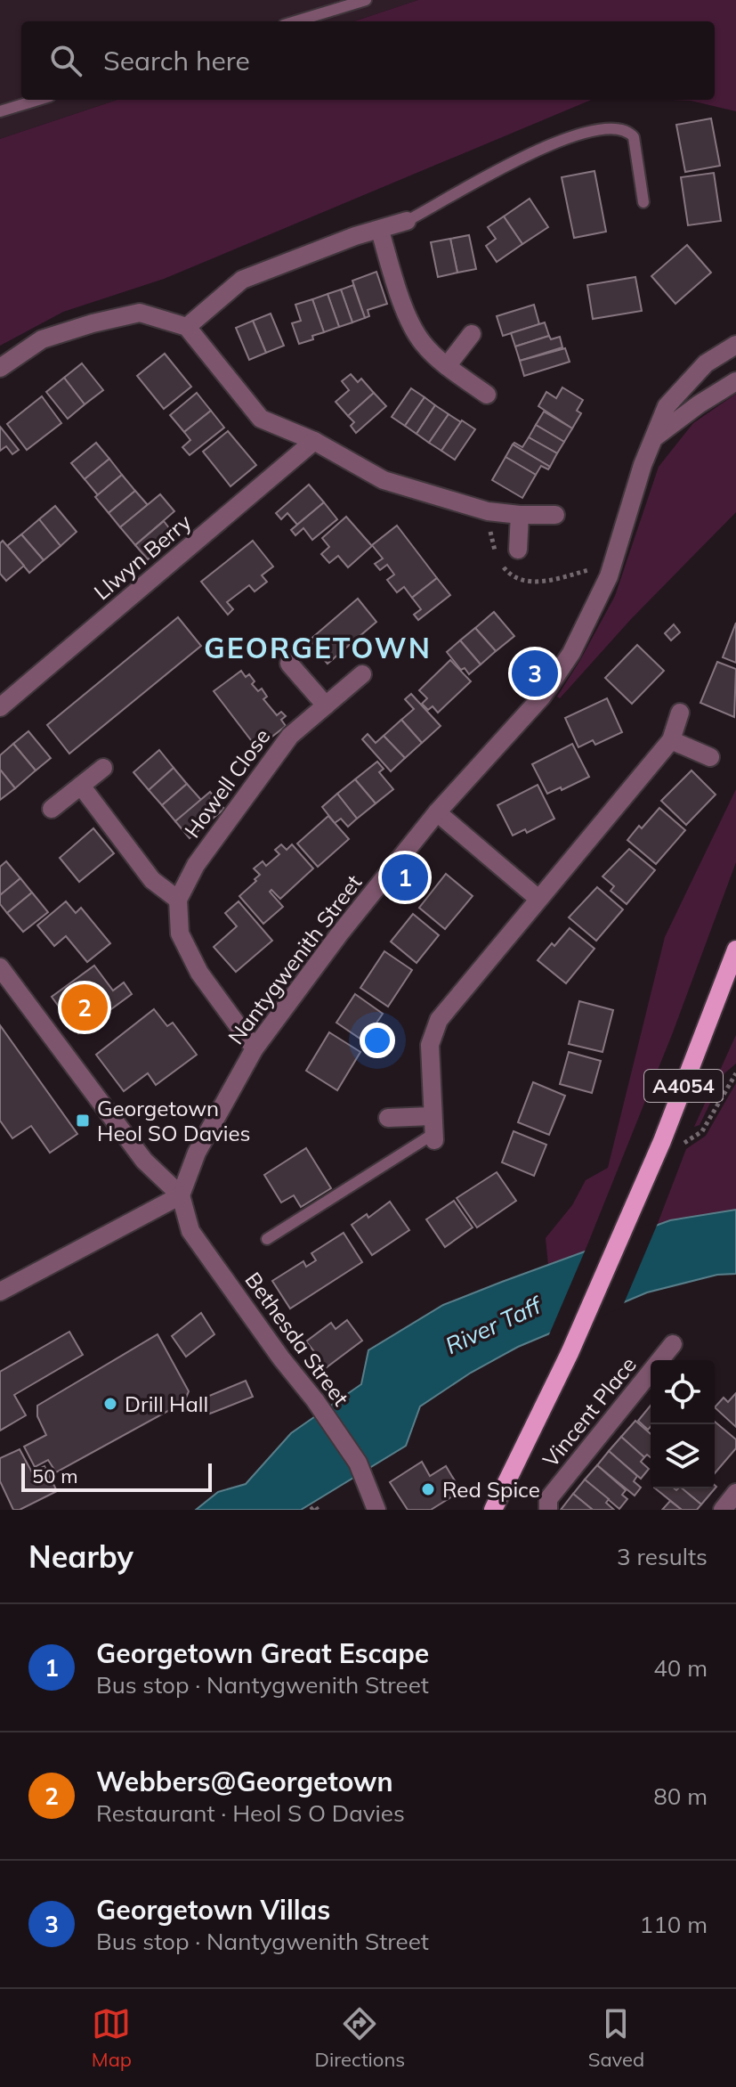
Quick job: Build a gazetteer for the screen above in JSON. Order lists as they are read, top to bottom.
{
  "streets": {
    "main road": ["A4054"],
    "street": [
      "Llwyn Berry",
      "Howell Close",
      "Nantygwenith Street",
      "Bethesda Street",
      "Vincent Place"
    ]
  },
  "crossings": [
    ["Nantygwenith Street", "Bethesda Street"]
  ],
  "districts": ["GEORGETOWN"],
  "water": ["River Taff"],
  "places": {
    "transit": ["Georgetown Heol SO Davies"],
    "other": ["Drill Hall", "Red Spice"]
  },
  "scale_bar": "50 m",
  "page": {
    "search": "Search here",
    "pins": ["3", "1", "2"],
    "scale": "50 m",
    "heading": ["Nearby", "3 results"],
    "list": [
      {
        "mark": "1",
        "name": "Georgetown Great Escape",
        "note": "Bus stop · Nantygwenith Street",
        "value": "40 m"
      },
      {
        "mark": "2",
        "name": "Webbers@Georgetown",
        "note": "Restaurant · Heol S O Davies",
        "value": "80 m"
      },
      {
        "mark": "3",
        "name": "Georgetown Villas",
        "note": "Bus stop · Nantygwenith Street",
        "value": "110 m"
      }
    ],
    "nav": ["Map", "Directions", "Saved"]
  }
}
